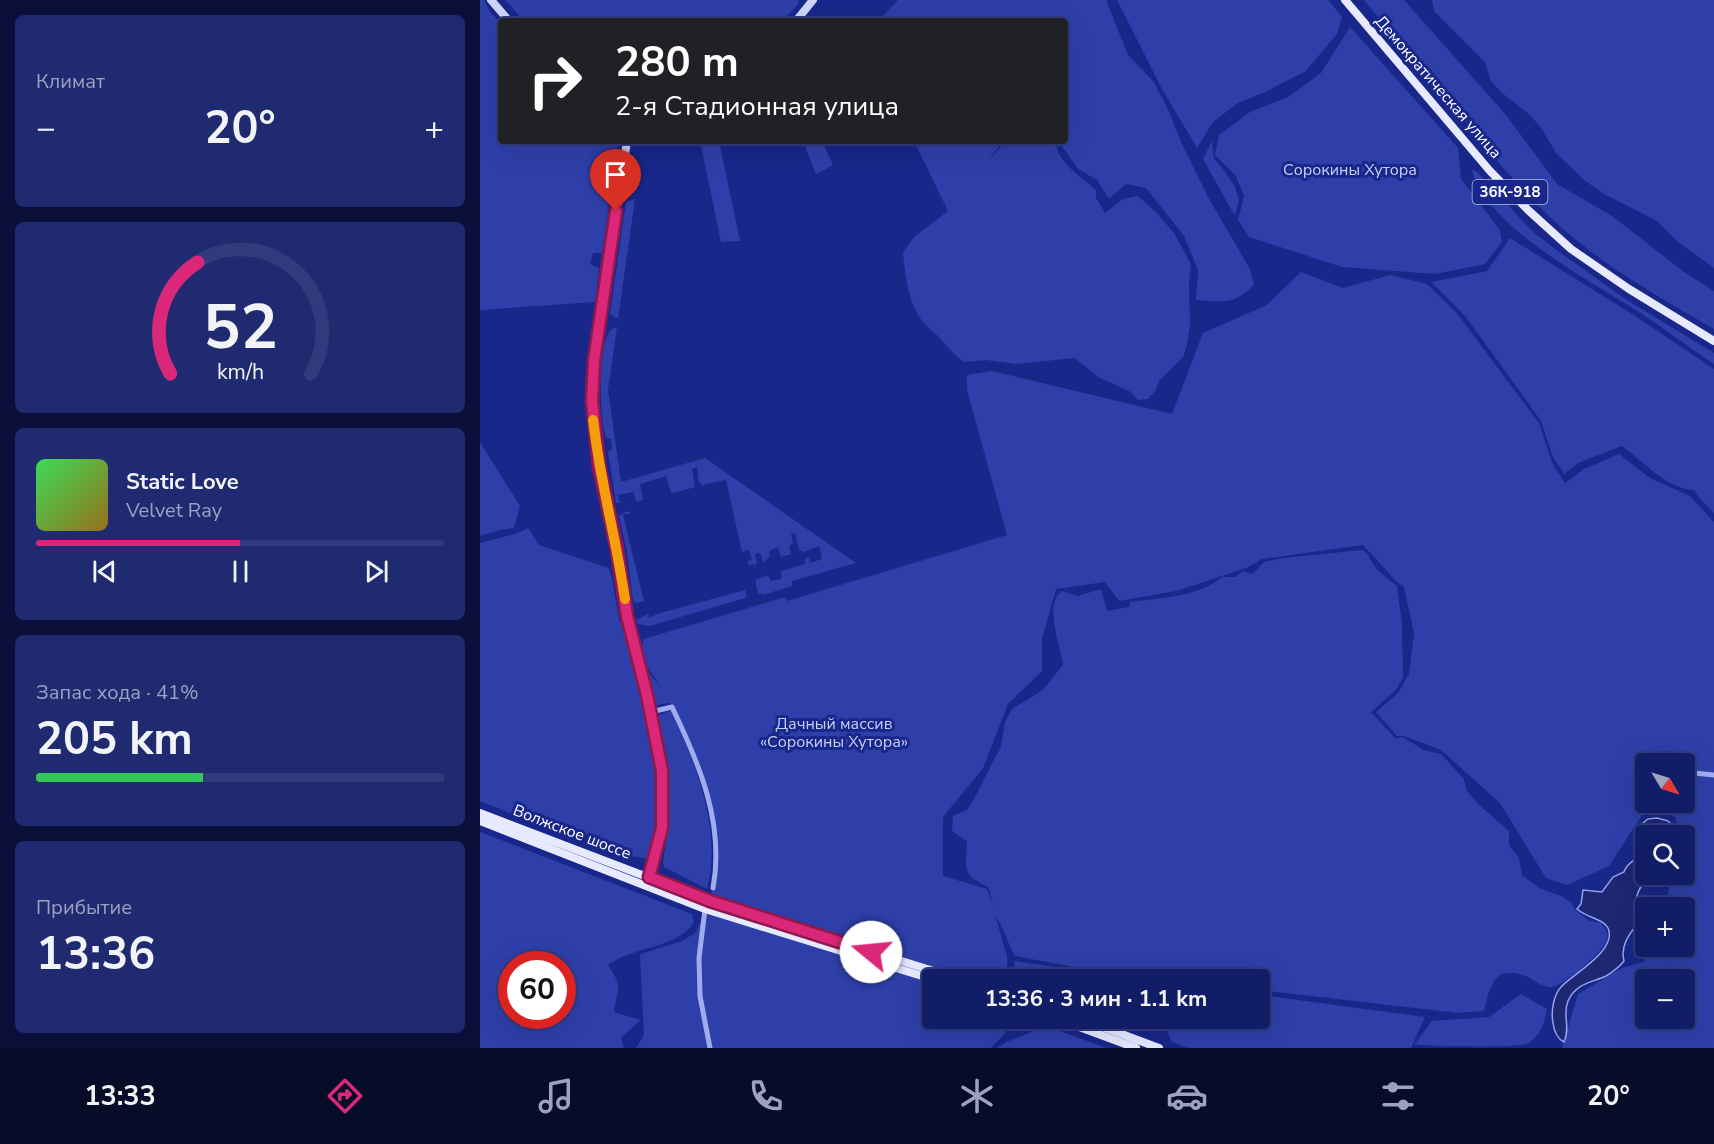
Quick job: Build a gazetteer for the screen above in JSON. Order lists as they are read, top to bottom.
{
  "streets": {
    "main road": ["Демократическая улица", "36К-918", "Волжское шоссе"]
  },
  "parks": ["Сорокины Хутора", "Дачный массив «Сорокины Хутора»"],
  "north": "bottom right",
  "page": {
    "tile": [
      "Климат",
      ["Запас хода · 41%", "205 km"],
      ["Прибытие", "13:36"]
    ],
    "turn": ["280 m", "2-я Стадионная улица"],
    "heat": ["−", "20°", "+"],
    "song": ["Static Love", "Velvet Ray"],
    "map_buttons": ["+", "−"],
    "limit": "60",
    "trip": "13:36 · 3 мин · 1.1 km",
    "tabs": ["13:33", "20°"],
    "gauge": ["52", "km/h"]
  }
}
